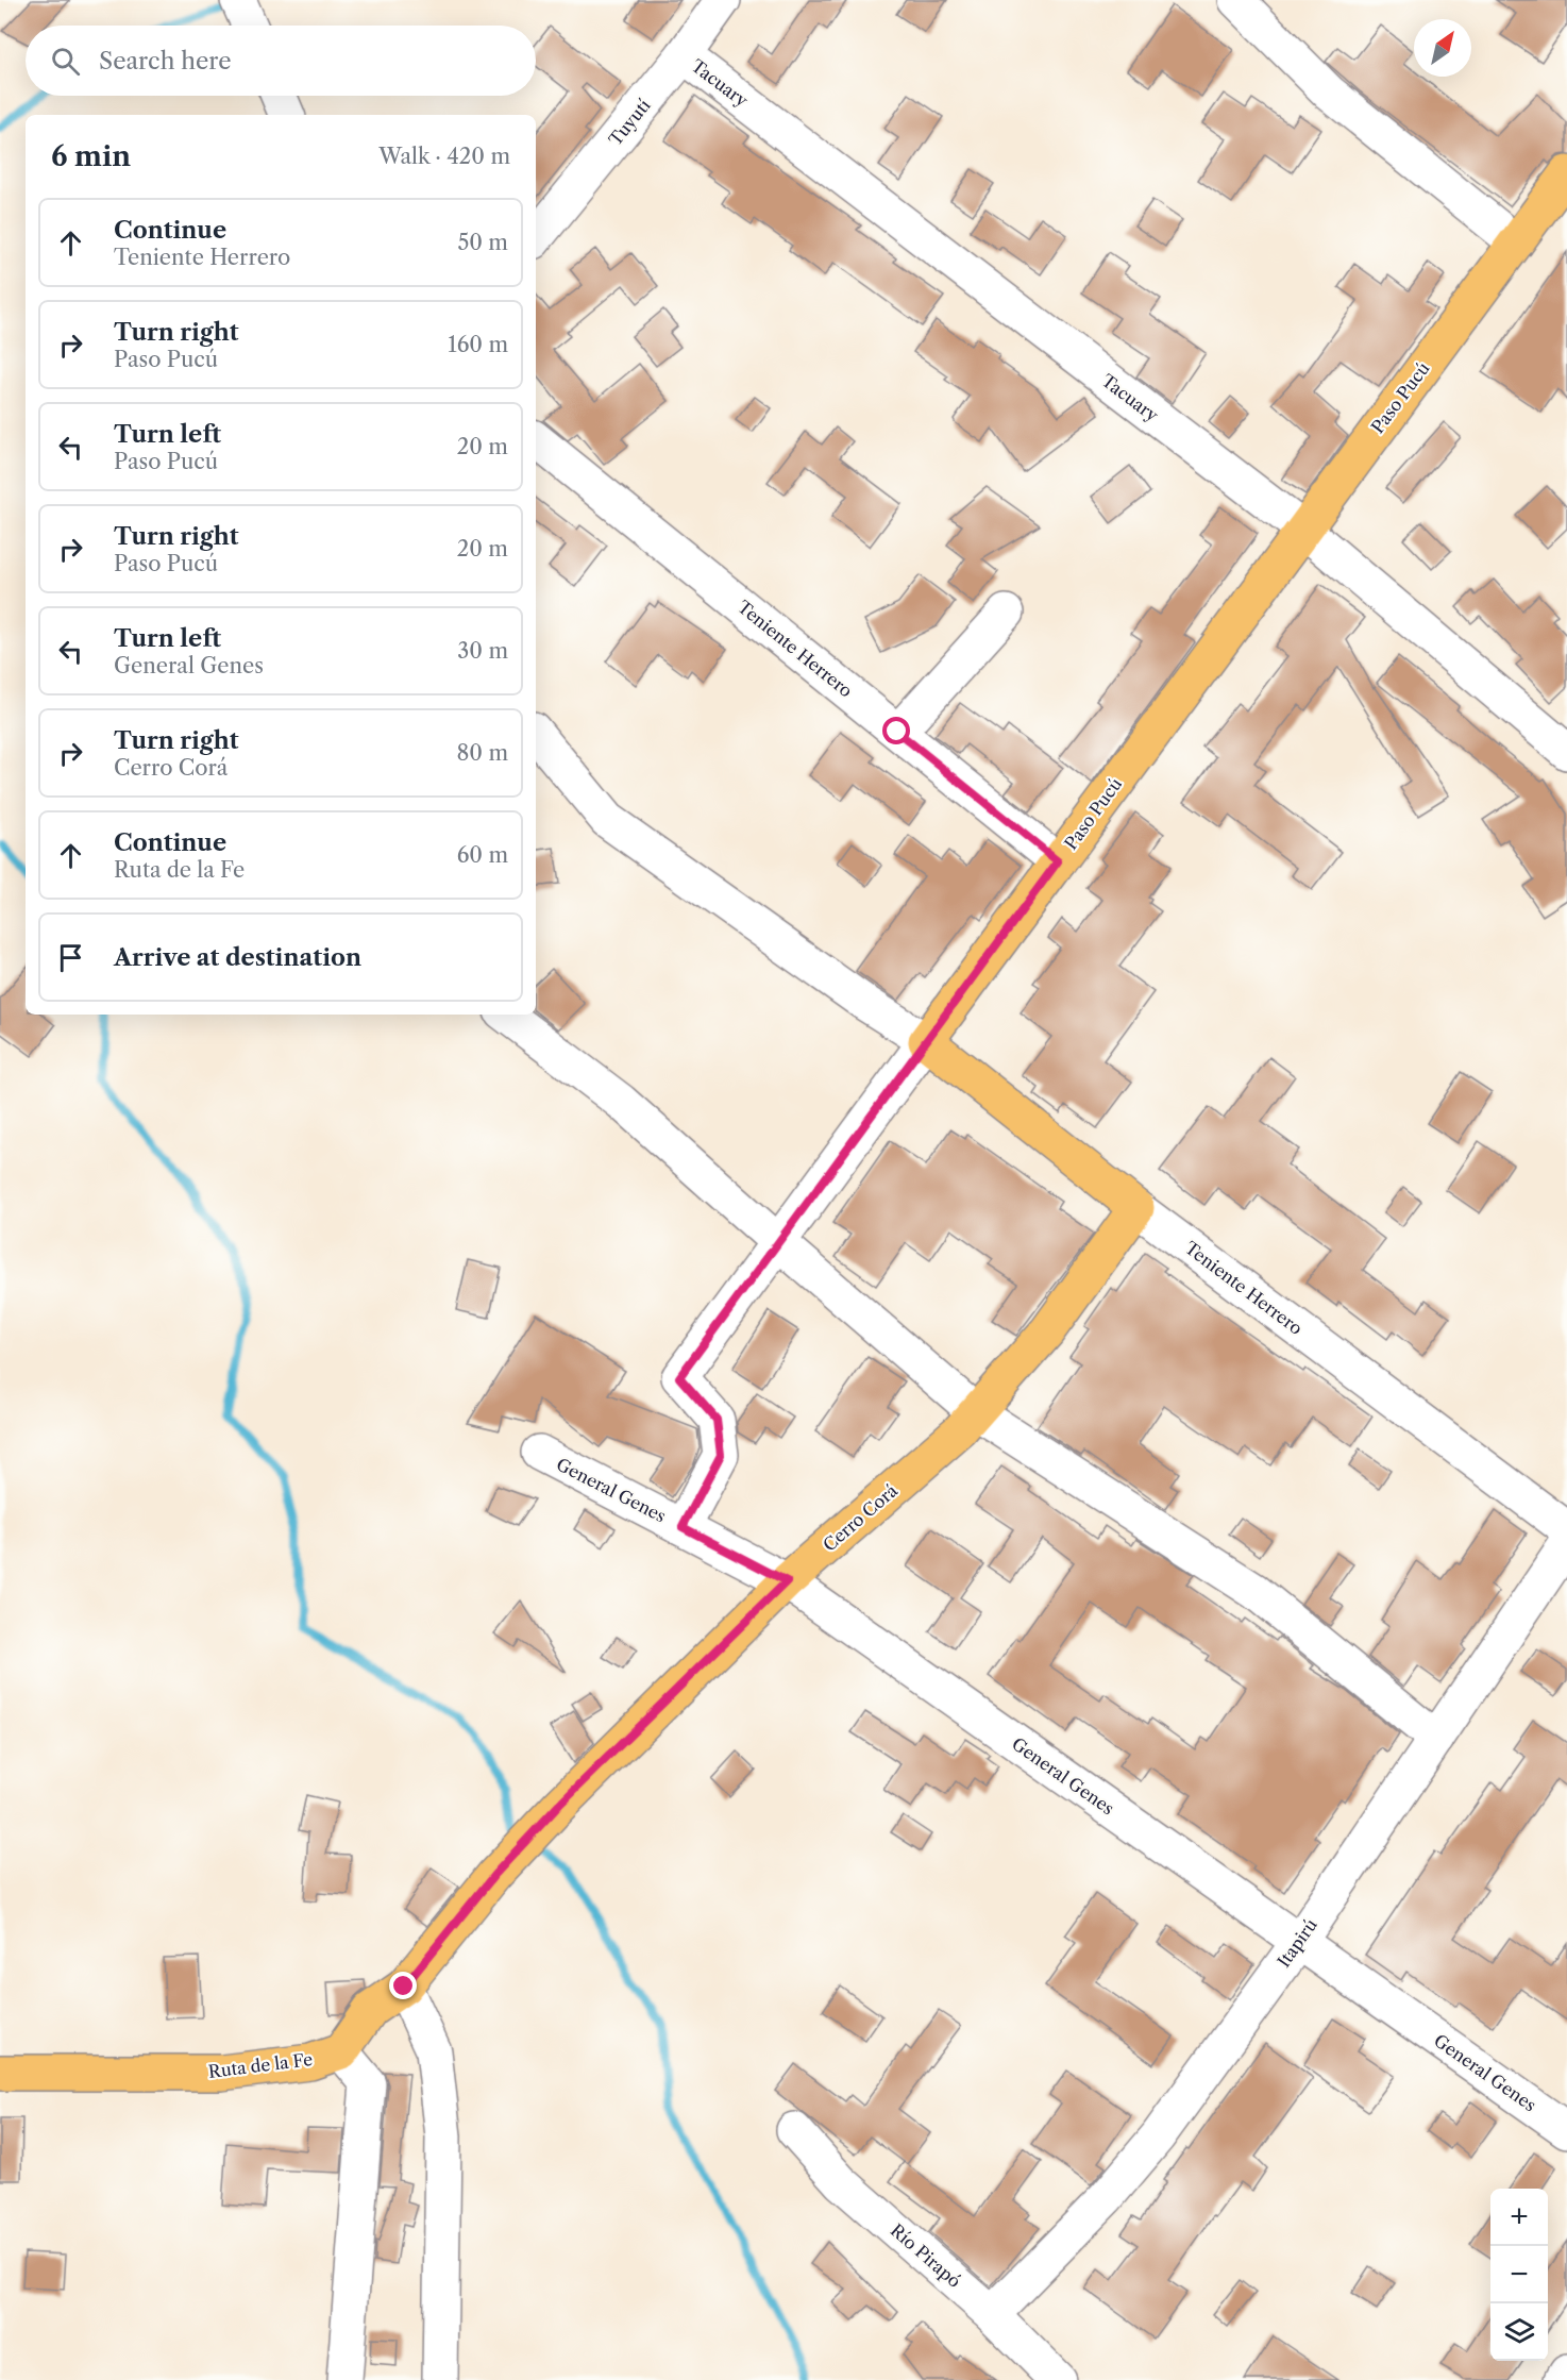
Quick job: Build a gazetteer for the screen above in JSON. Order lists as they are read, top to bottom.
{
  "streets": {
    "main road": [
      "Paso Pucú",
      "Teniente Herrero",
      "Cerro Corá",
      "Ruta de la Fe"
    ],
    "street": [
      "Tacuary",
      "Tuyutí",
      "General Genes",
      "Itapirú",
      "Río Pirapó"
    ]
  },
  "crossings": [
    ["Tacuary", "Tuyutí"],
    ["Tacuary", "Paso Pucú"],
    ["Paso Pucú", "Teniente Herrero"],
    ["Paso Pucú", "General Genes"],
    ["Teniente Herrero", "Cerro Corá"],
    ["General Genes", "Cerro Corá"],
    ["General Genes", "Itapirú"],
    ["Itapirú", "Río Pirapó"]
  ],
  "north": "top right",
  "page": {
    "search": "Search here",
    "heading": ["6 min", "Walk · 420 m"],
    "list": [
      ["Continue", "Teniente Herrero", "50 m"],
      ["Turn right", "Paso Pucú", "160 m"],
      ["Turn left", "Paso Pucú", "20 m"],
      ["Turn right", "Paso Pucú", "20 m"],
      ["Turn left", "General Genes", "30 m"],
      ["Turn right", "Cerro Corá", "80 m"],
      ["Continue", "Ruta de la Fe", "60 m"],
      "Arrive at destination"
    ],
    "map_buttons": ["+", "−"]
  }
}
